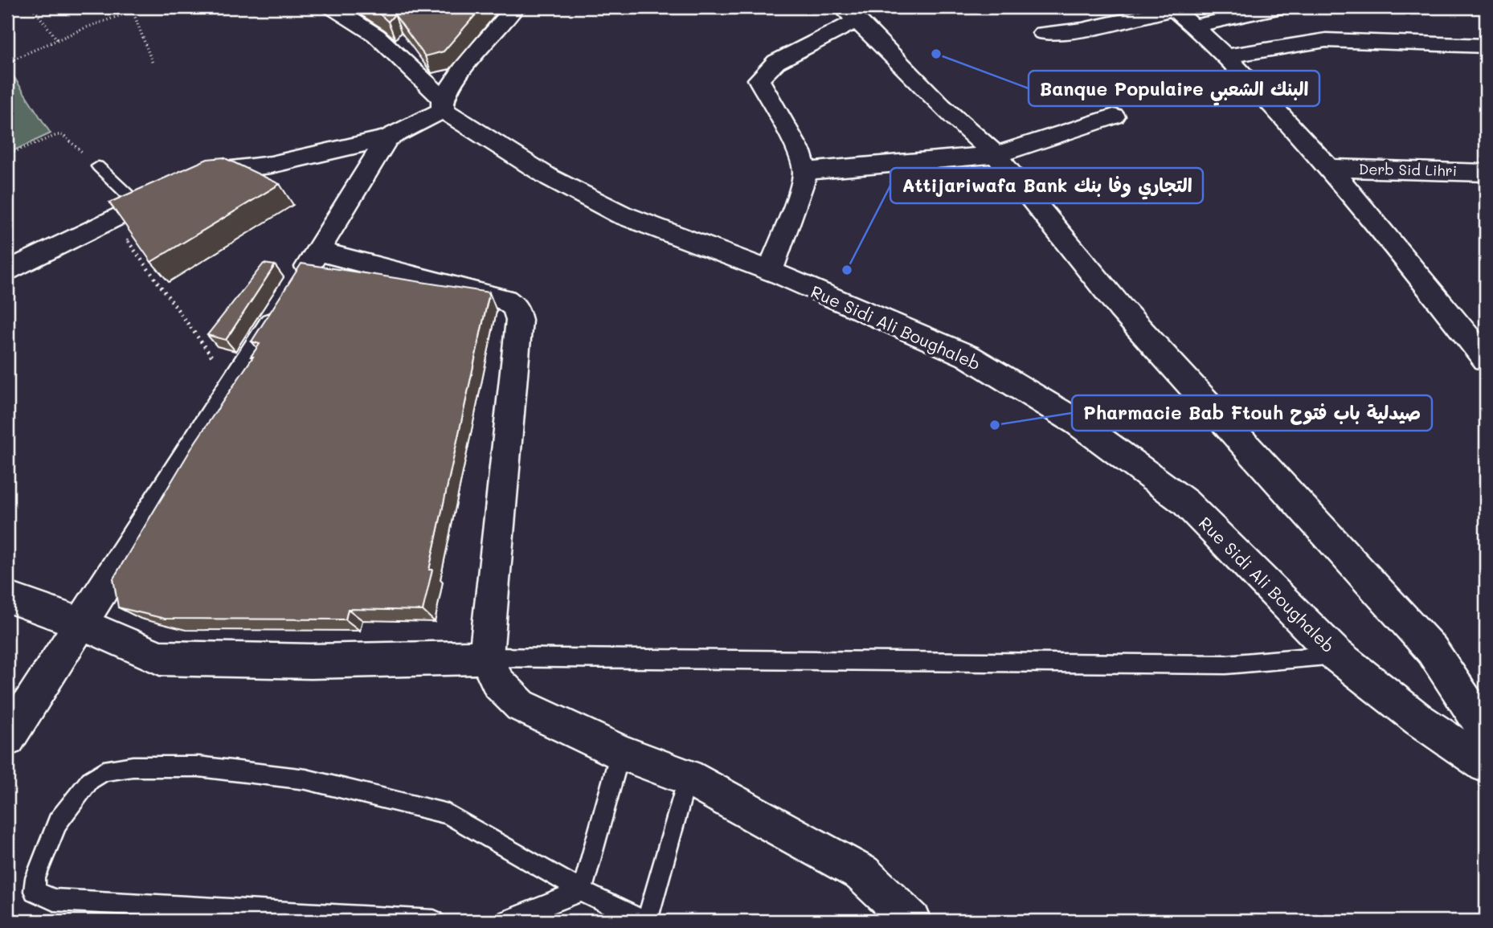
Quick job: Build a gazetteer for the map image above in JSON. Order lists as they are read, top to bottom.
{
  "streets": {
    "street": ["Derb Sid Lihri", "Rue Sidi Ali Boughaleb"]
  },
  "places": ["Banque Populaire البنك الشعبي", "Attijariwafa Bank التجاري وفا بنك", "Pharmacie Bab Ftouh صيدلية باب فتوح"]
}
